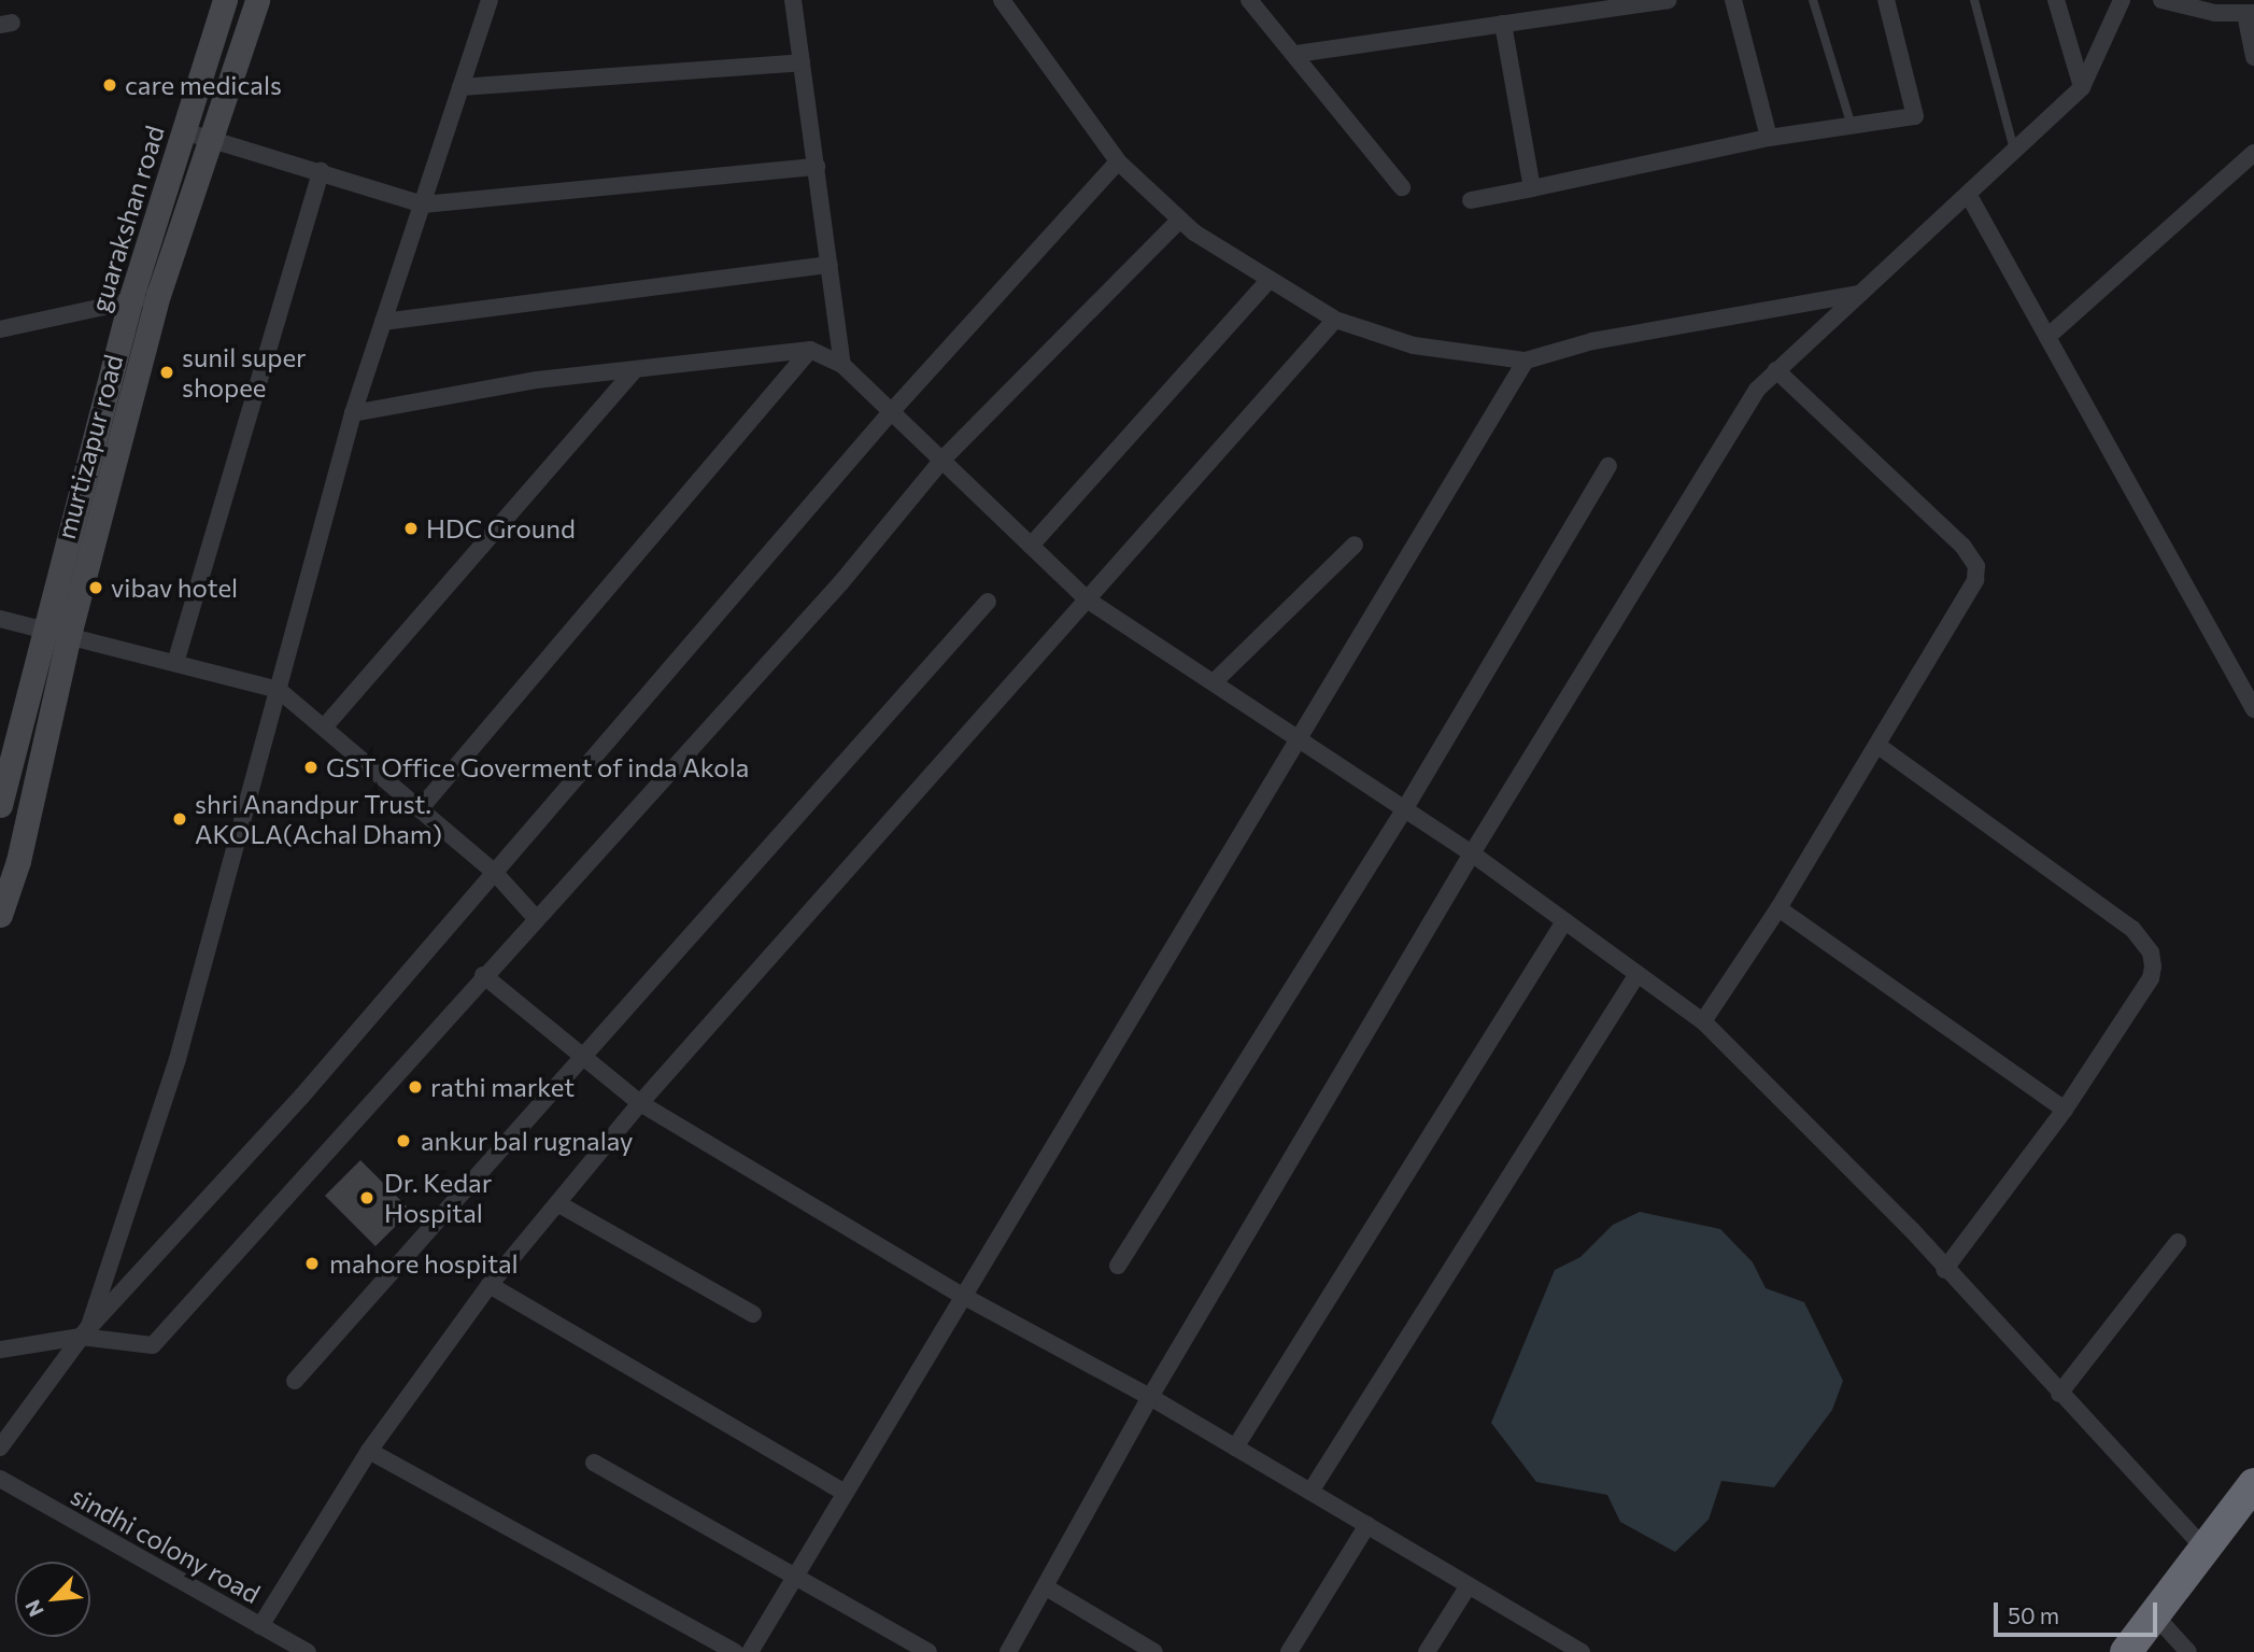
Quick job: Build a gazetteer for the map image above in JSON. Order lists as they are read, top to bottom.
{
  "streets": {
    "street": ["guarakshan road", "murtizapur road", "sindhi colony road"]
  },
  "places": [
    "care medicals",
    "sunil super shopee",
    "HDC Ground",
    "vibav hotel",
    "GST Office Goverment of inda Akola",
    "shri Anandpur Trust. AKOLA(Achal Dham)",
    "rathi market",
    "ankur bal rugnalay",
    "Dr. Kedar Hospital",
    "mahore hospital"
  ],
  "scale_bar": "50 m",
  "north": "bottom left"
}
